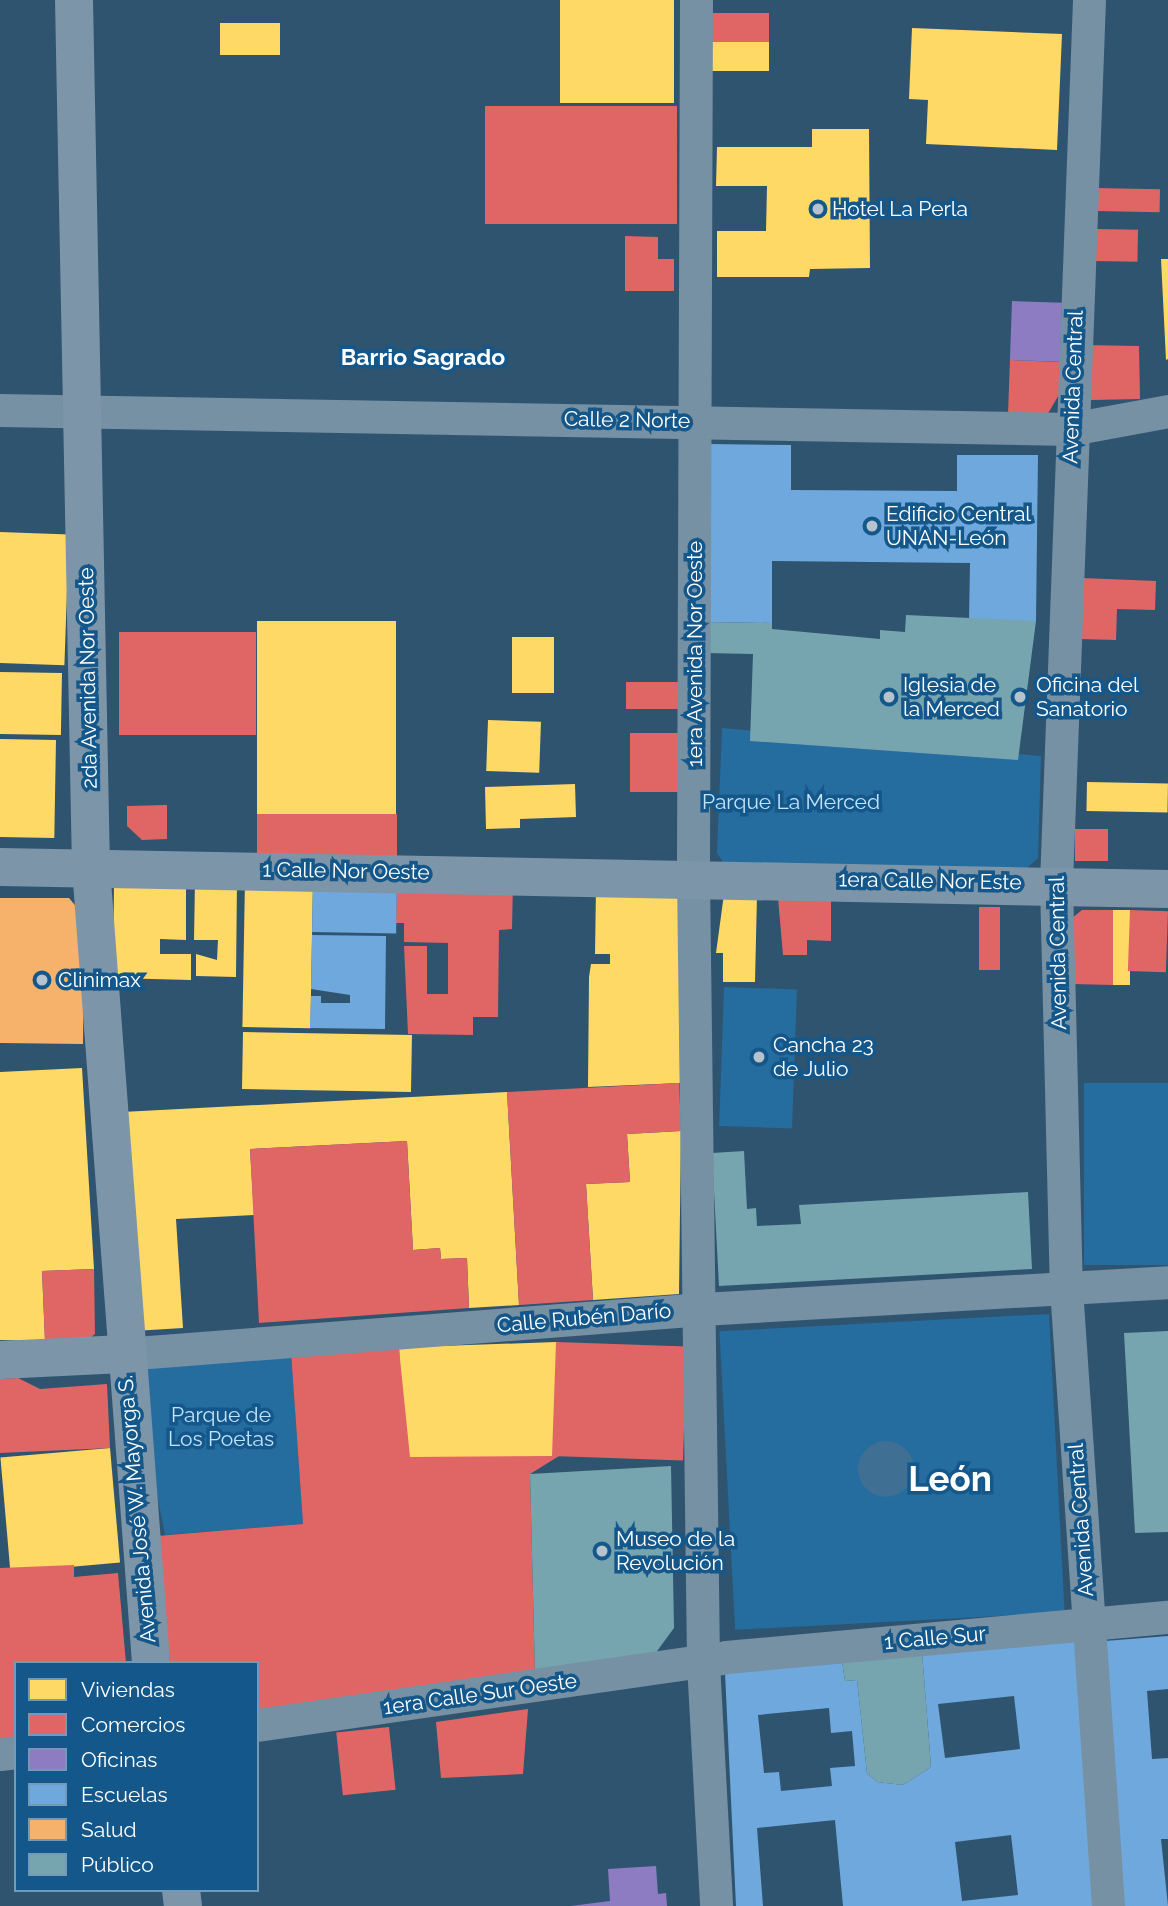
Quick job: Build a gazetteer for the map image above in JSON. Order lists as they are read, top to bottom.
{
  "streets": {
    "street": [
      "Avenida Central",
      "Calle 2 Norte",
      "1era Avenida Nor Oeste",
      "2da Avenida Nor Oeste",
      "1 Calle Nor Oeste",
      "1era Calle Nor Este",
      "Calle Rubén Darío",
      "Avenida José W. Mayorga S.",
      "1 Calle Sur",
      "1era Calle Sur Oeste"
    ]
  },
  "crossings": [
    ["Avenida Central", "Calle 2 Norte"],
    ["Avenida Central", "1era Calle Nor Este"],
    ["Avenida Central", "Calle Rubén Darío"],
    ["Avenida Central", "1 Calle Sur"],
    ["Calle 2 Norte", "1era Avenida Nor Oeste"],
    ["Calle 2 Norte", "2da Avenida Nor Oeste"],
    ["1era Avenida Nor Oeste", "1 Calle Nor Oeste"],
    ["1era Avenida Nor Oeste", "1era Calle Nor Este"],
    ["1era Avenida Nor Oeste", "Calle Rubén Darío"],
    ["1era Avenida Nor Oeste", "1 Calle Sur"],
    ["1era Avenida Nor Oeste", "1era Calle Sur Oeste"],
    ["2da Avenida Nor Oeste", "1 Calle Nor Oeste"],
    ["2da Avenida Nor Oeste", "Calle Rubén Darío"],
    ["2da Avenida Nor Oeste", "Avenida José W. Mayorga S."],
    ["1 Calle Nor Oeste", "1era Calle Nor Este"],
    ["Calle Rubén Darío", "Avenida José W. Mayorga S."],
    ["1 Calle Sur", "1era Calle Sur Oeste"]
  ],
  "districts": ["Barrio Sagrado", "León"],
  "parks": ["Parque La Merced", "Parque de Los Poetas"],
  "places": [
    "Hotel La Perla",
    "Edificio Central UNAN-León",
    "Iglesia de la Merced",
    "Oficina del Sanatorio",
    "Clinimax",
    "Cancha 23 de Julio",
    "Museo de la Revolución"
  ],
  "legend": [
    "Viviendas",
    "Comercios",
    "Oficinas",
    "Escuelas",
    "Salud",
    "Público"
  ]
}
